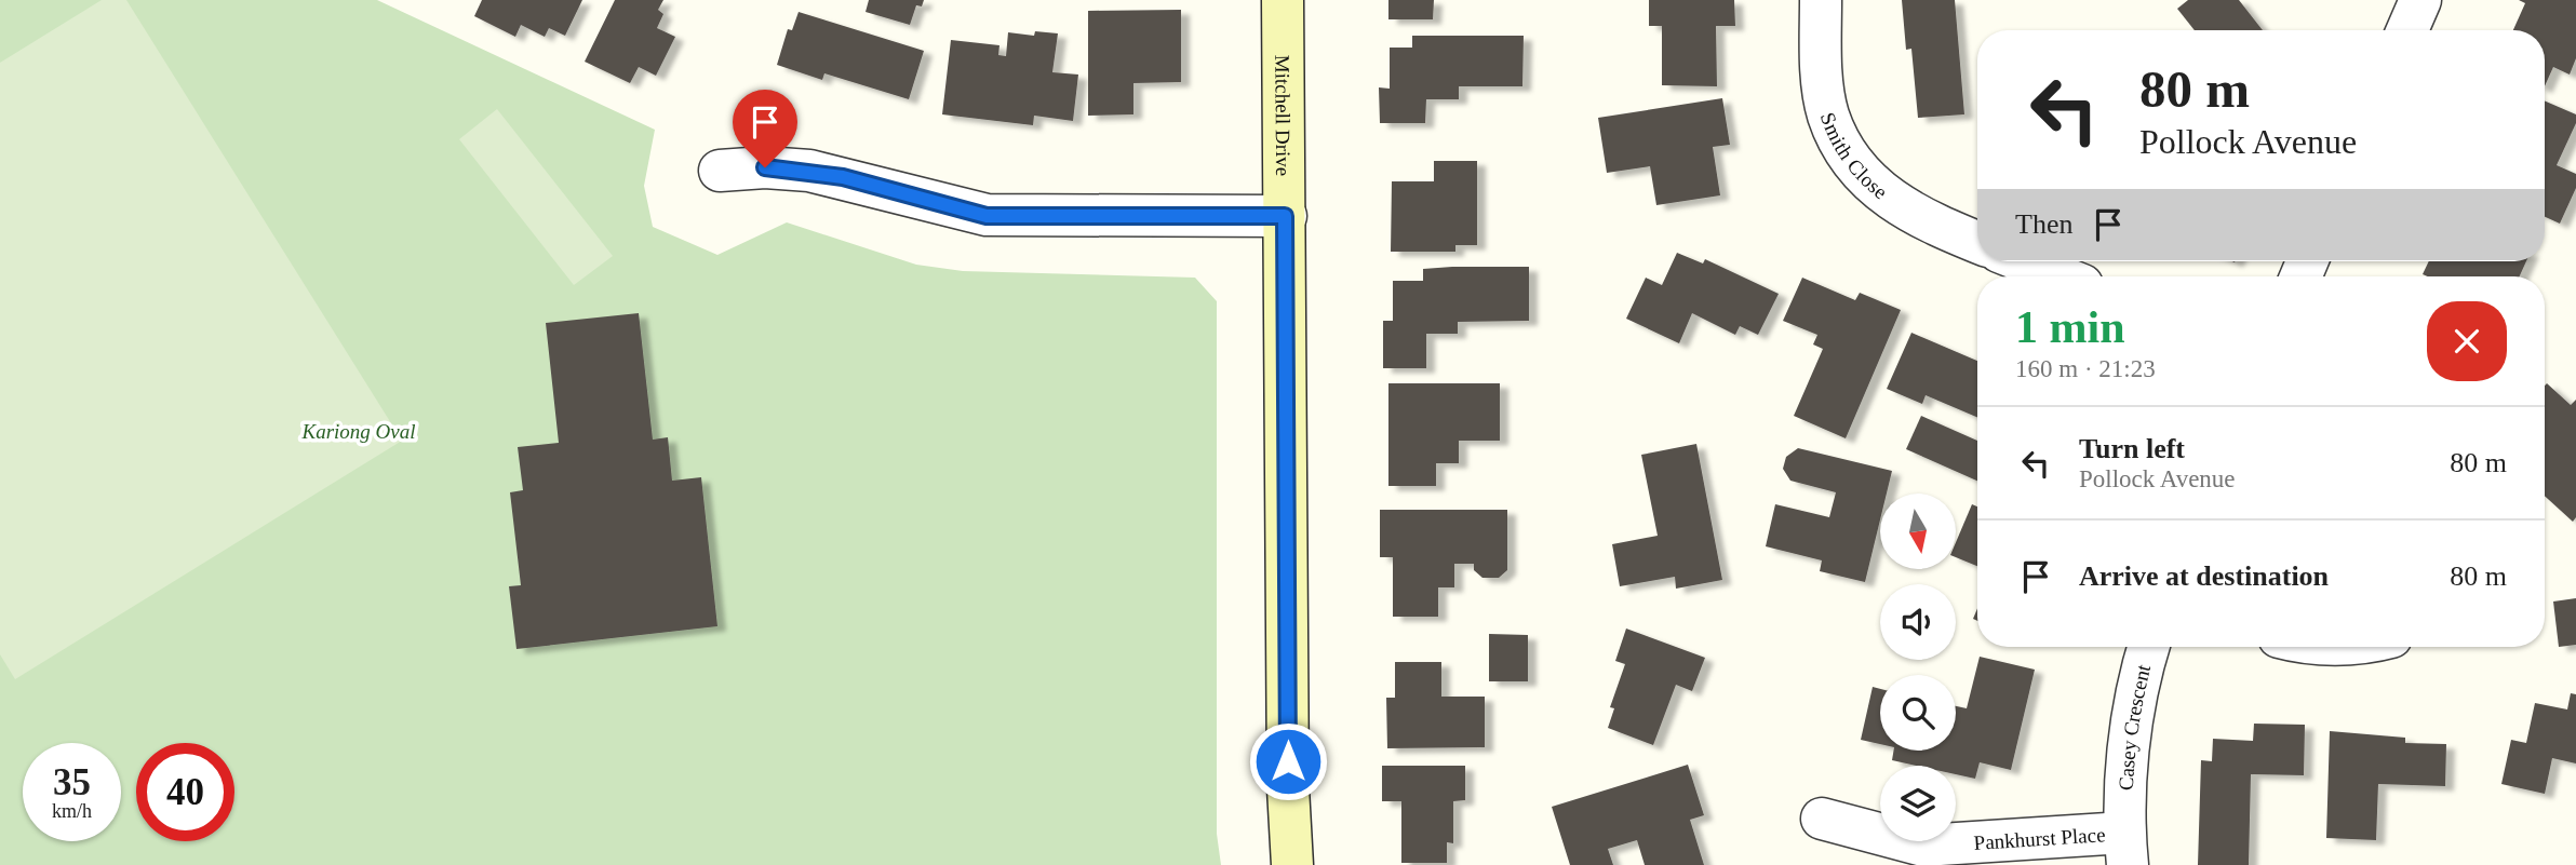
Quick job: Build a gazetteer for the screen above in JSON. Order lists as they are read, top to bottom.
{
  "streets": {
    "street": [
      "Mitchell Drive",
      "Smith Close",
      "Casey Crescent",
      "Pankhurst Place"
    ]
  },
  "crossings": [
    ["Casey Crescent", "Pankhurst Place"]
  ],
  "parks": ["Kariong Oval"],
  "north": "bottom",
  "page": {
    "turn": ["80 m", "Pollock Avenue"],
    "then": "Then",
    "heading": ["1 min", "160 m · 21:23"],
    "list": [
      {
        "name": "Turn left",
        "note": "Pollock Avenue",
        "value": "80 m"
      },
      {
        "name": "Arrive at destination",
        "value": "80 m"
      }
    ],
    "speed": "35 km/h",
    "limit": "40"
  }
}
